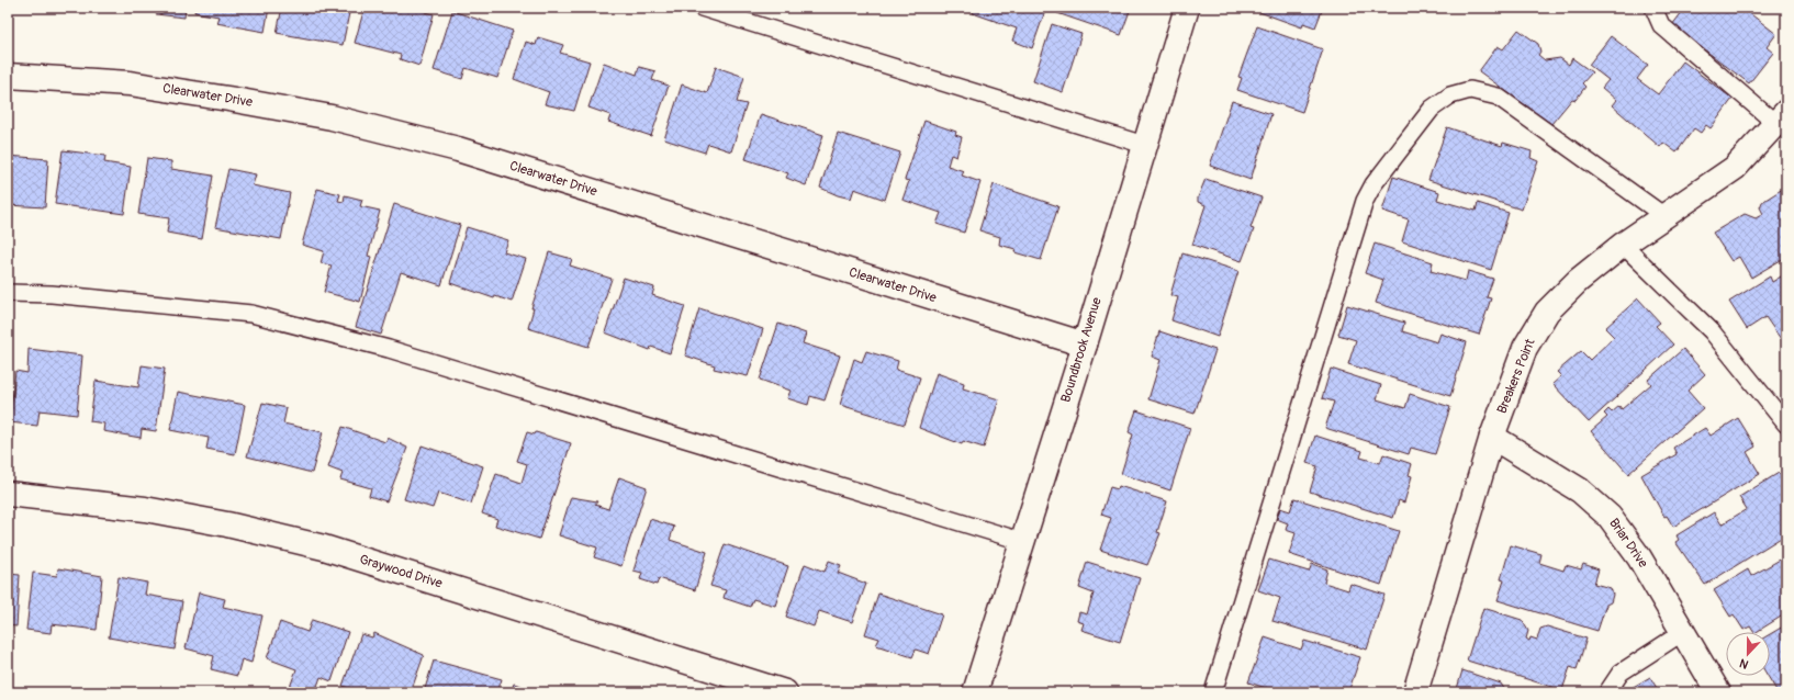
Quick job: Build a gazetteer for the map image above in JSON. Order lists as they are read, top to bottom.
{
  "streets": {
    "street": [
      "Clearwater Drive",
      "Boundbrook Avenue",
      "Breakers Point",
      "Briar Drive",
      "Graywood Drive"
    ]
  },
  "crossings": [
    ["Clearwater Drive", "Boundbrook Avenue"],
    ["Breakers Point", "Briar Drive"]
  ],
  "north": "bottom"
}
